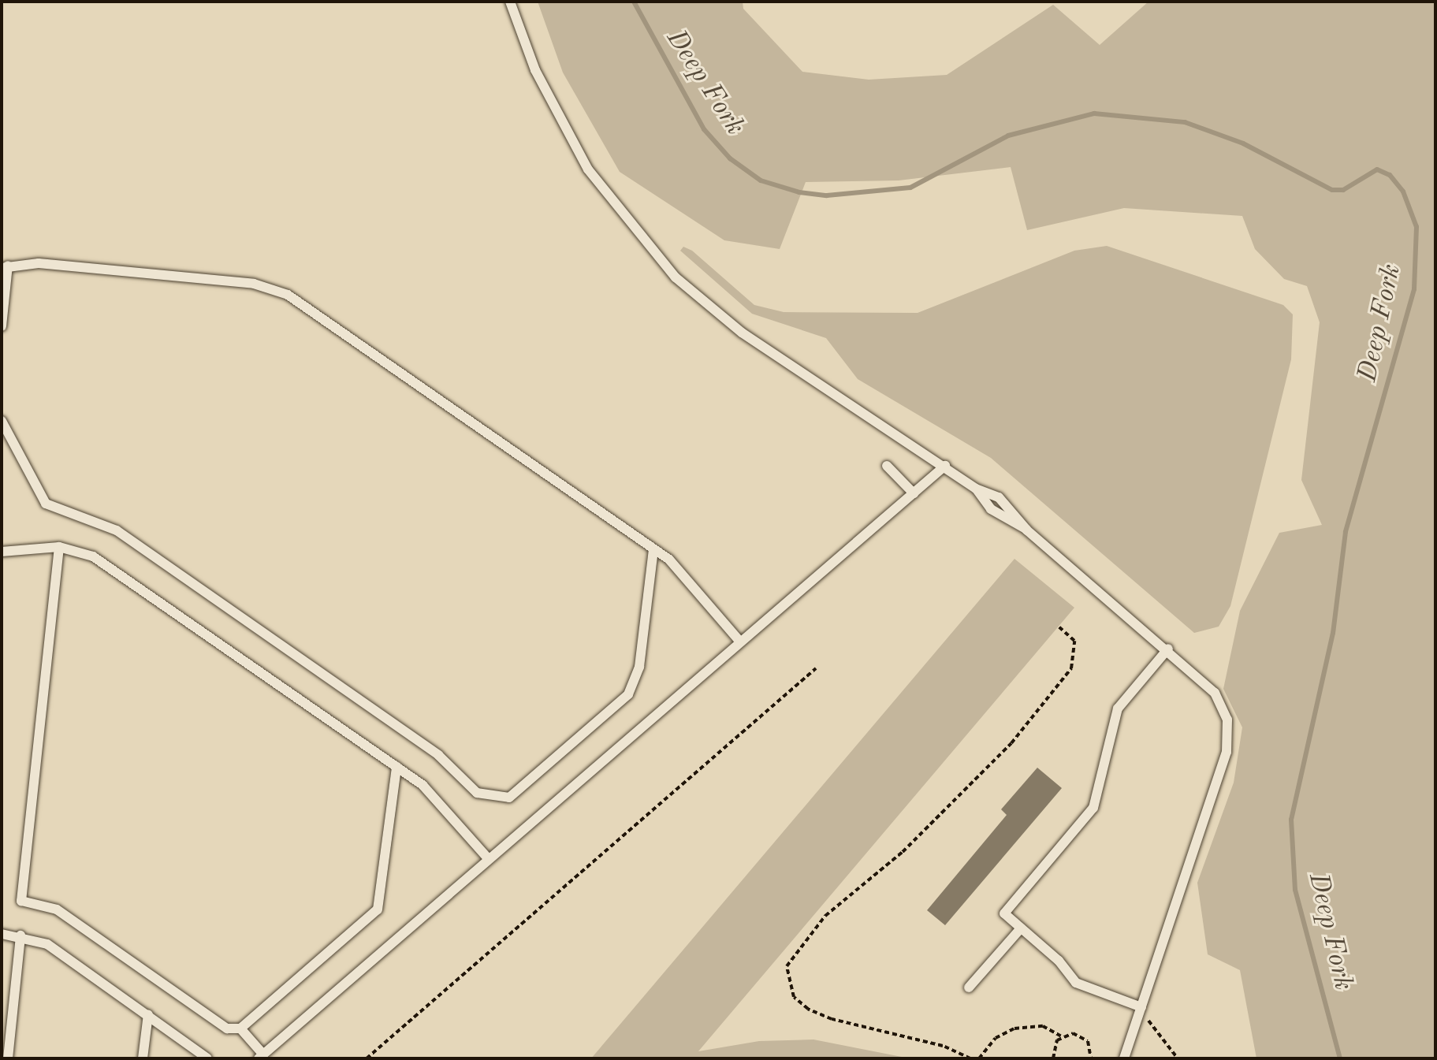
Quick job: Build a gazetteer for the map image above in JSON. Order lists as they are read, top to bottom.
{
  "water": ["Deep Fork"]
}
